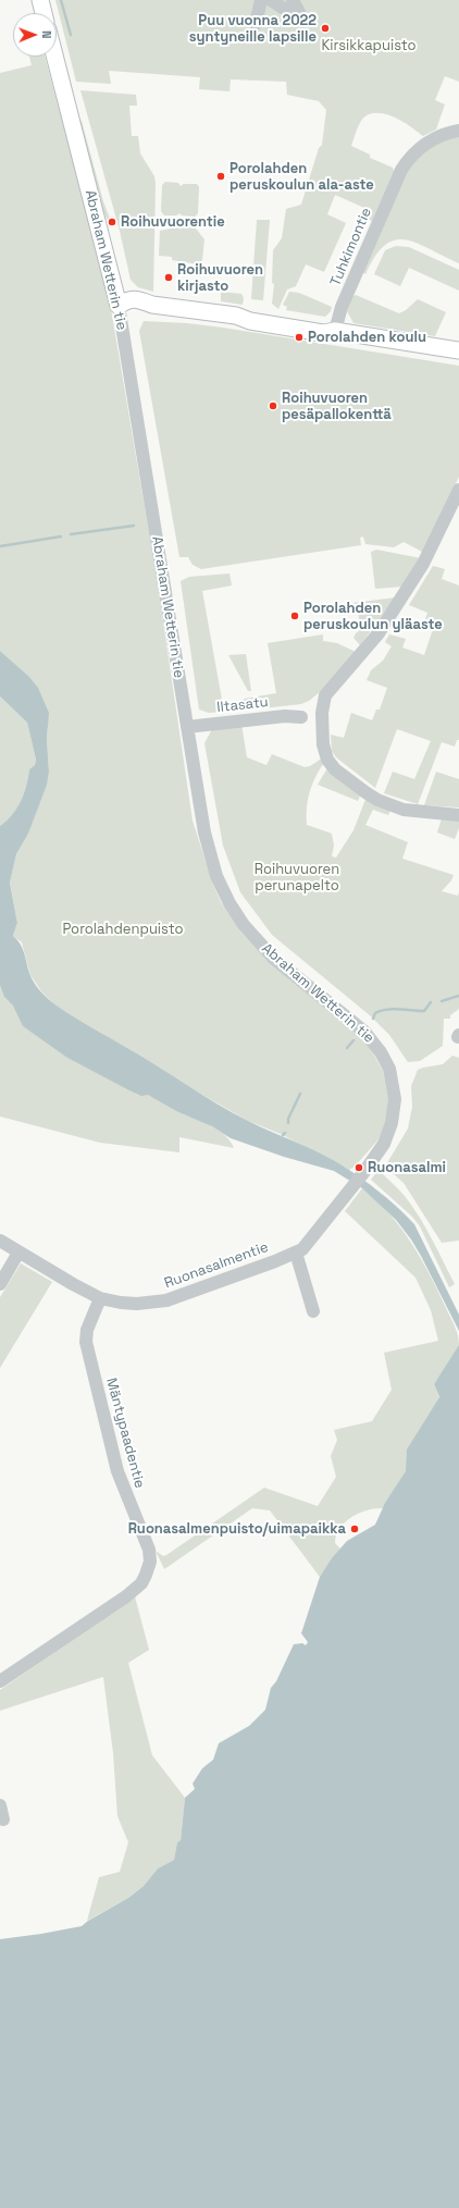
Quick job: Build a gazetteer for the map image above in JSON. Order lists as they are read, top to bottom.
{
  "streets": {
    "main road": ["Abraham Wetterin tie"],
    "street": [
      "Tuhkimontie",
      "Iltasatu",
      "Ruonasalmentie",
      "Mäntypaadentie"
    ]
  },
  "crossings": [
    ["Abraham Wetterin tie", "Iltasatu"],
    ["Abraham Wetterin tie", "Ruonasalmentie"],
    ["Ruonasalmentie", "Mäntypaadentie"]
  ],
  "parks": ["Kirsikkapuisto", "Roihuvuoren perunapelto", "Porolahdenpuisto"],
  "places": [
    "Puu vuonna 2022 syntyneille lapsille",
    "Porolahden peruskoulun ala-aste",
    "Roihuvuorentie",
    "Roihuvuoren kirjasto",
    "Porolahden koulu",
    "Roihuvuoren pesäpallokenttä",
    "Porolahden peruskoulun yläaste",
    "Ruonasalmi",
    "Ruonasalmenpuisto/uimapaikka"
  ],
  "north": "right"
}
